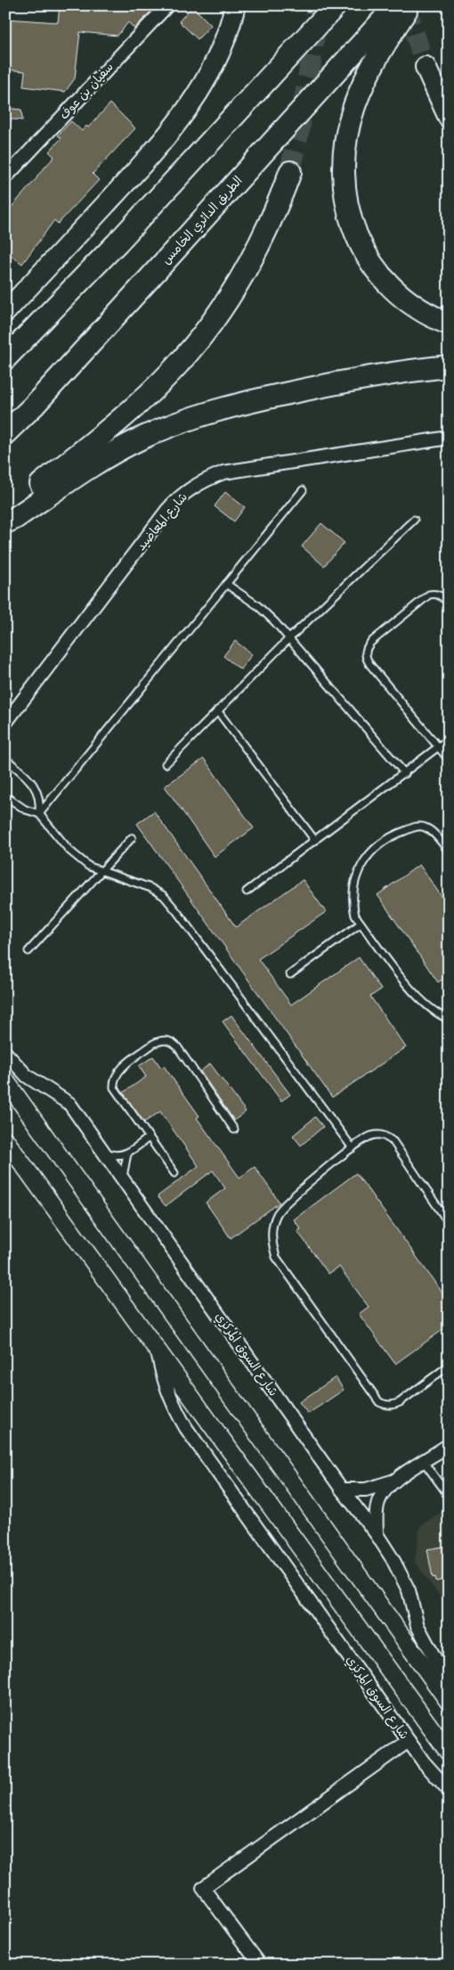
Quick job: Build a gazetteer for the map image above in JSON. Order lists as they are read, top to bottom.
{
  "streets": {
    "highway": ["الطريق الدائري الخامس"],
    "main road": ["شارع السوق المركزي"],
    "street": ["سفيان بن عوف", "شارع المعاضيد"]
  }
}
